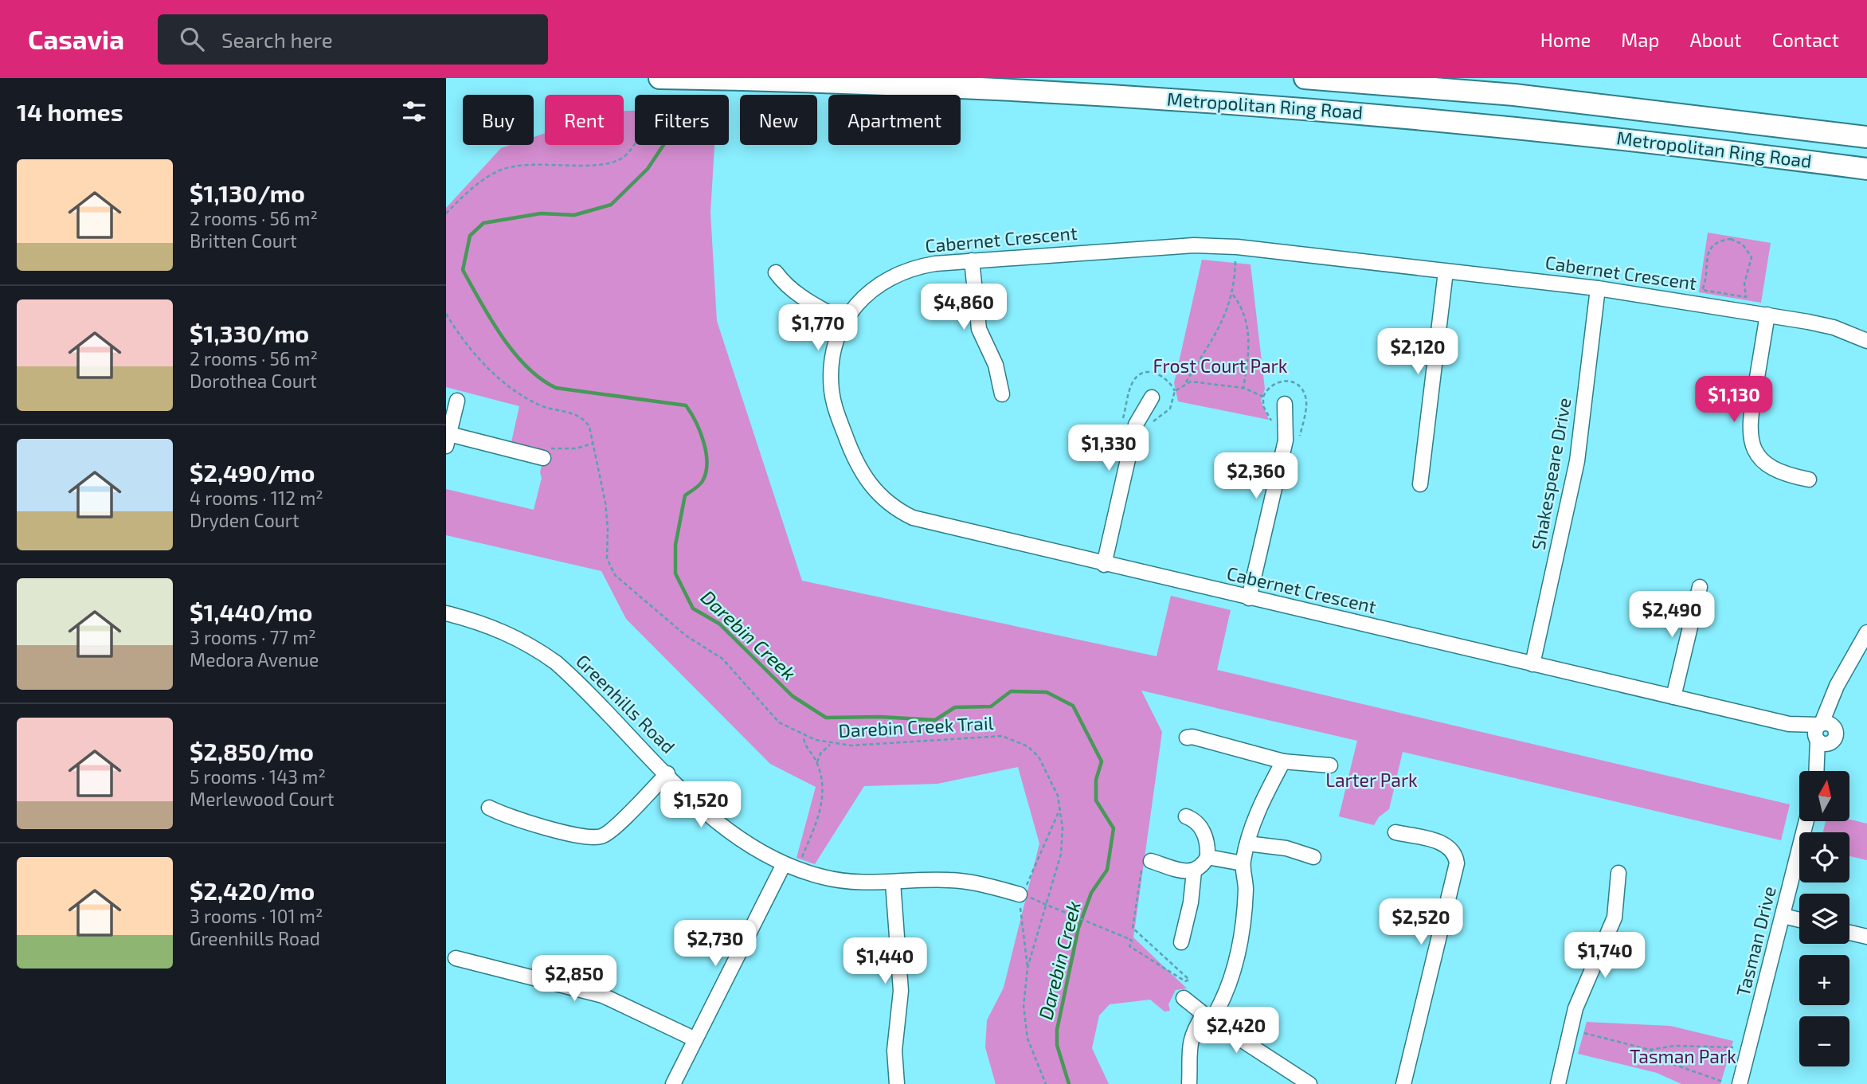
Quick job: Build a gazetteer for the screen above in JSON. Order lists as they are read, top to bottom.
{
  "streets": {
    "highway": ["Metropolitan Ring Road"],
    "street": [
      "Cabernet Crescent",
      "Shakespeare Drive",
      "Greenhills Road",
      "Tasman Drive"
    ],
    "path": ["Darebin Creek Trail"]
  },
  "crossings": [
    ["Cabernet Crescent", "Shakespeare Drive"]
  ],
  "water": ["Darebin Creek"],
  "parks": ["Frost Court Park", "Larter Park", "Tasman Park"],
  "north": "top",
  "page": {
    "header": "Casavia",
    "search": "Search here",
    "nav": [
      "Home",
      "Map",
      "About",
      "Contact"
    ],
    "heading": "14 homes",
    "chip": [
      "Buy",
      "Rent",
      "Filters",
      "New",
      "Apartment"
    ],
    "list": [
      {
        "name": "$1,130/mo",
        "note": "2 rooms · 56 m² · Britten Court"
      },
      {
        "name": "$1,330/mo",
        "note": "2 rooms · 56 m² · Dorothea Court"
      },
      {
        "name": "$2,490/mo",
        "note": "4 rooms · 112 m² · Dryden Court"
      },
      {
        "name": "$1,440/mo",
        "note": "3 rooms · 77 m² · Medora Avenue"
      },
      {
        "name": "$2,850/mo",
        "note": "5 rooms · 143 m² · Merlewood Court"
      },
      {
        "name": "$2,420/mo",
        "note": "3 rooms · 101 m² · Greenhills Road"
      }
    ],
    "price": [
      "$4,860",
      "$1,770",
      "$2,120",
      "$1,130",
      "$1,330",
      "$2,360",
      "$2,490",
      "$1,520",
      "$2,520",
      "$2,730",
      "$1,740",
      "$1,440",
      "$2,850",
      "$2,420"
    ],
    "map_buttons": ["+", "−"]
  }
}
